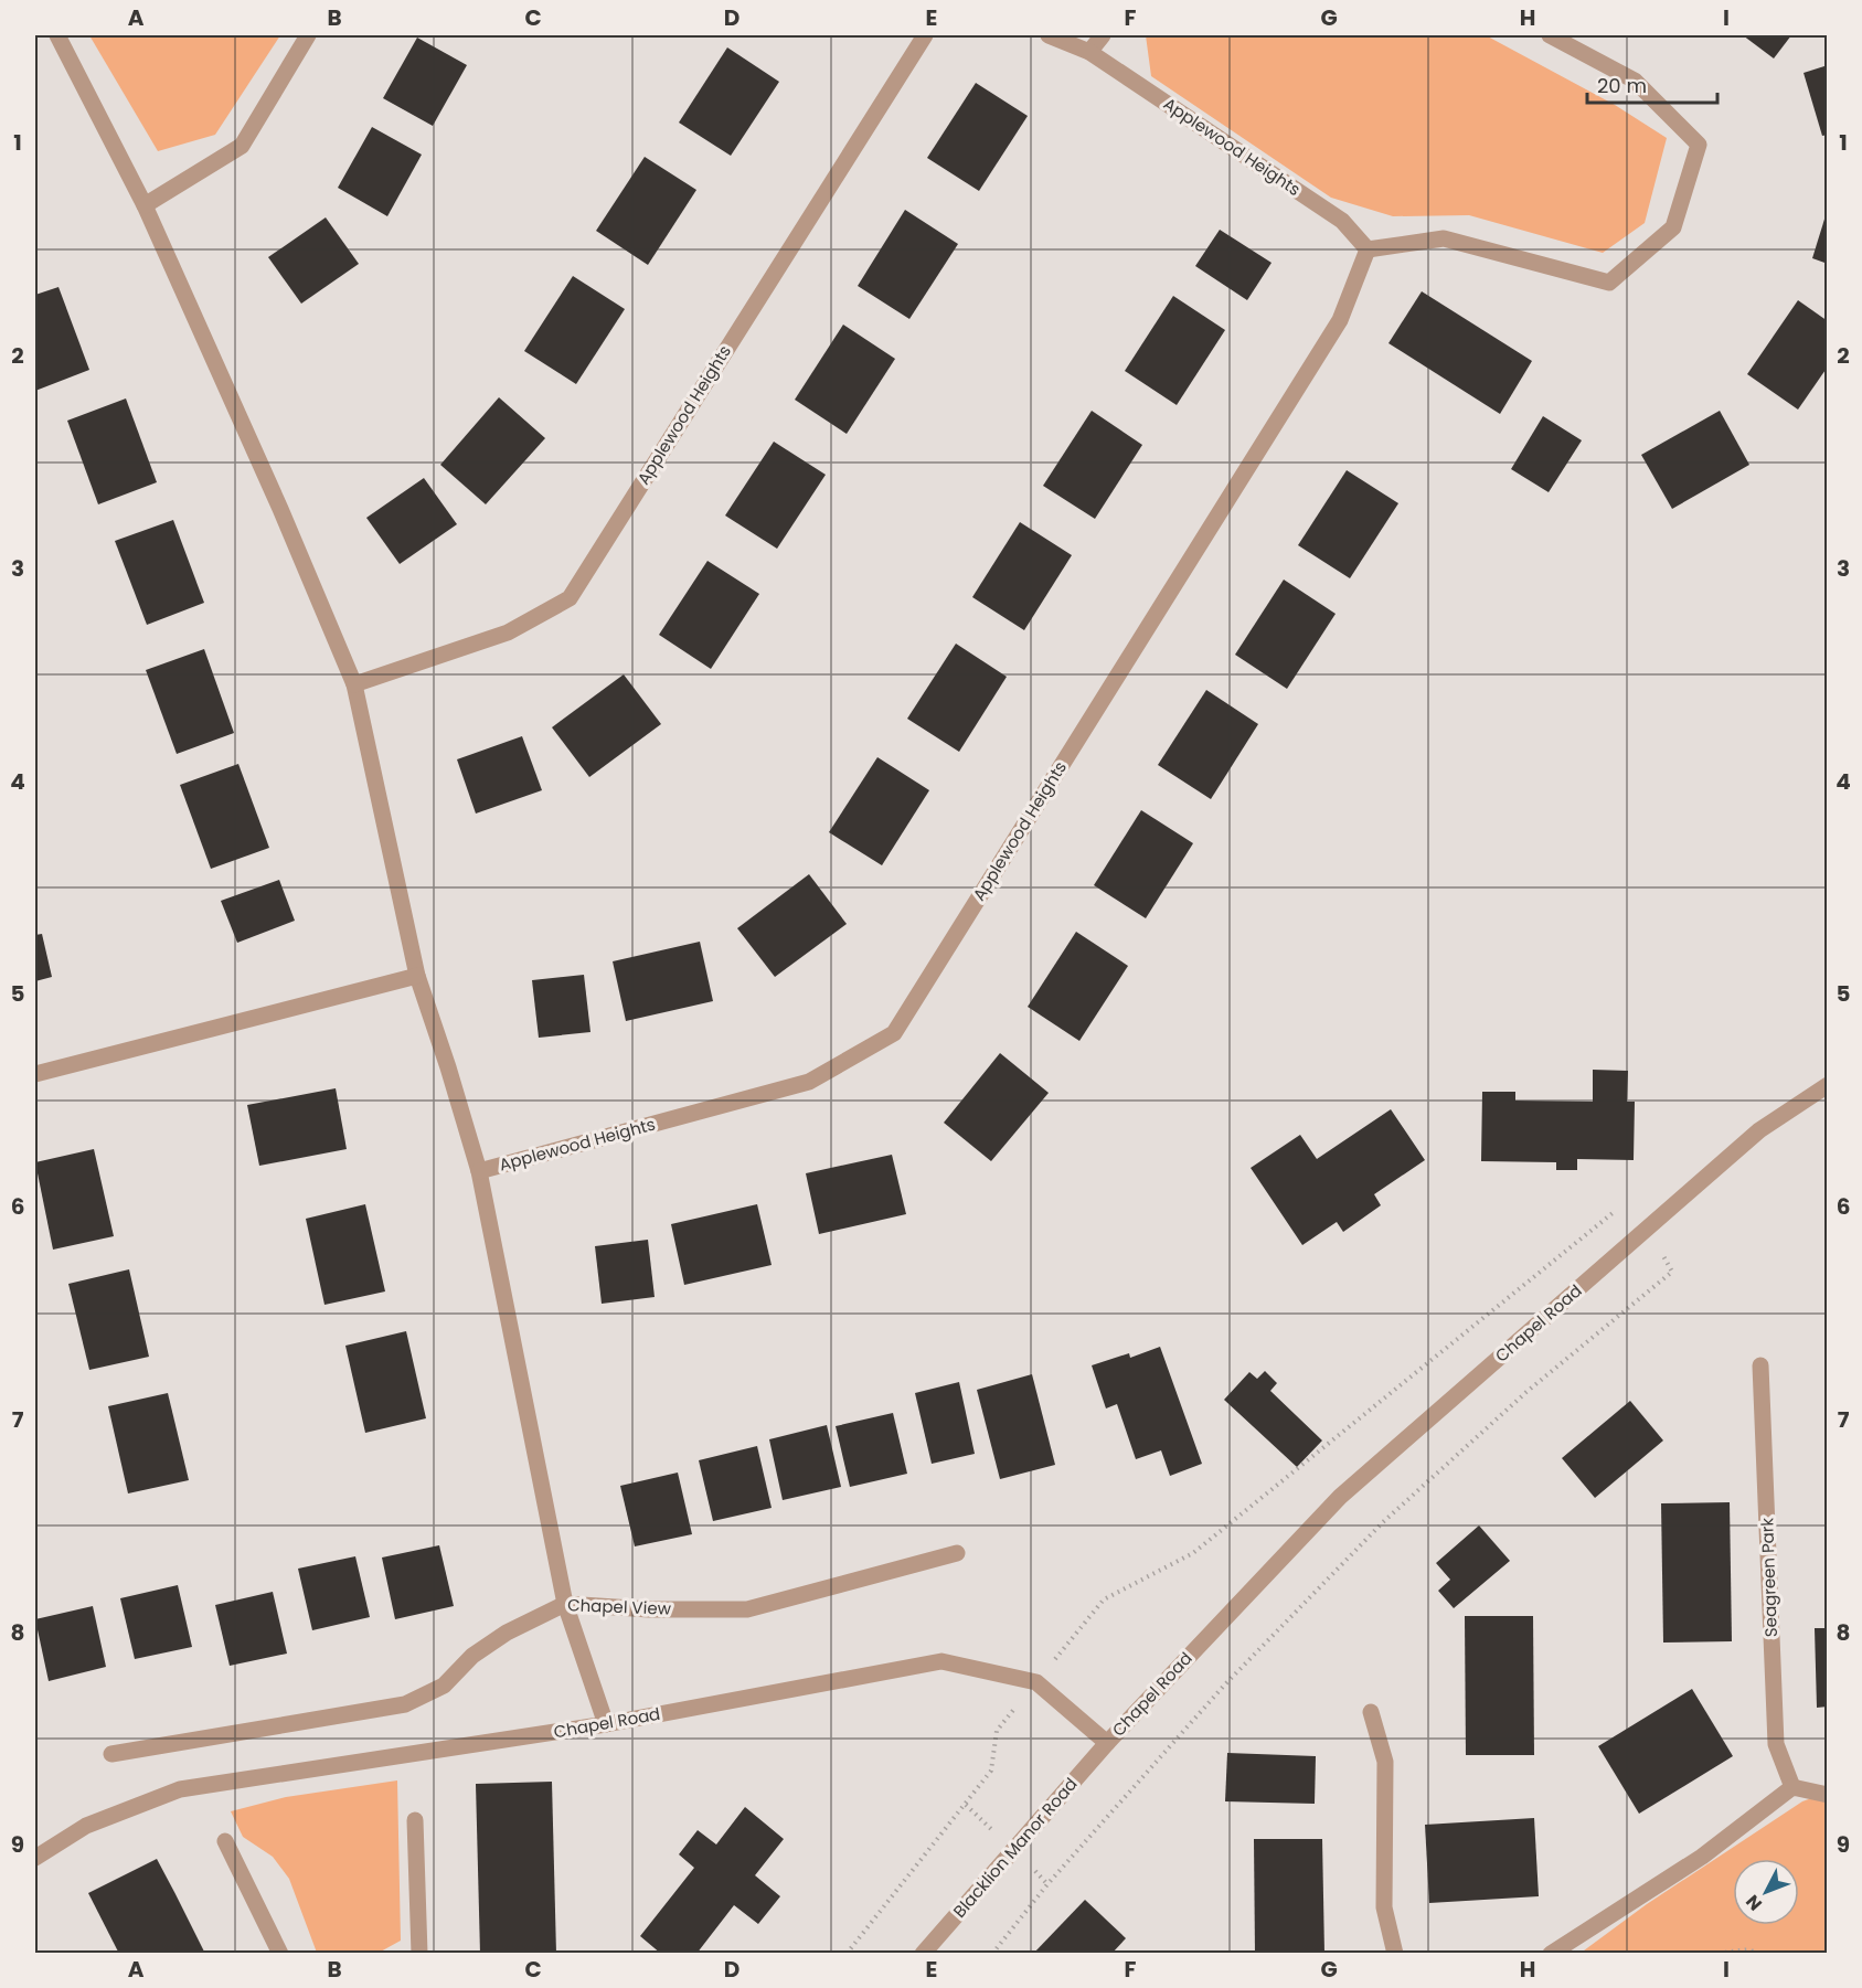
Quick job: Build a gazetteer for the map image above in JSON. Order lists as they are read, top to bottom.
{
  "streets": {
    "street": [
      "Applewood Heights",
      "Chapel Road",
      "Seagreen Park",
      "Chapel View",
      "Blacklion Manor Road"
    ]
  },
  "crossings": [
    ["Applewood Heights", "Chapel Road"],
    ["Applewood Heights", "Chapel View"],
    ["Chapel Road", "Blacklion Manor Road"]
  ],
  "scale_bar": "20 m",
  "north": "bottom left",
  "grid": {
    "columns": [
      "A",
      "B",
      "C",
      "D",
      "E",
      "F",
      "G",
      "H",
      "I"
    ],
    "rows": [
      "1",
      "2",
      "3",
      "4",
      "5",
      "6",
      "7",
      "8",
      "9"
    ]
  }
}
